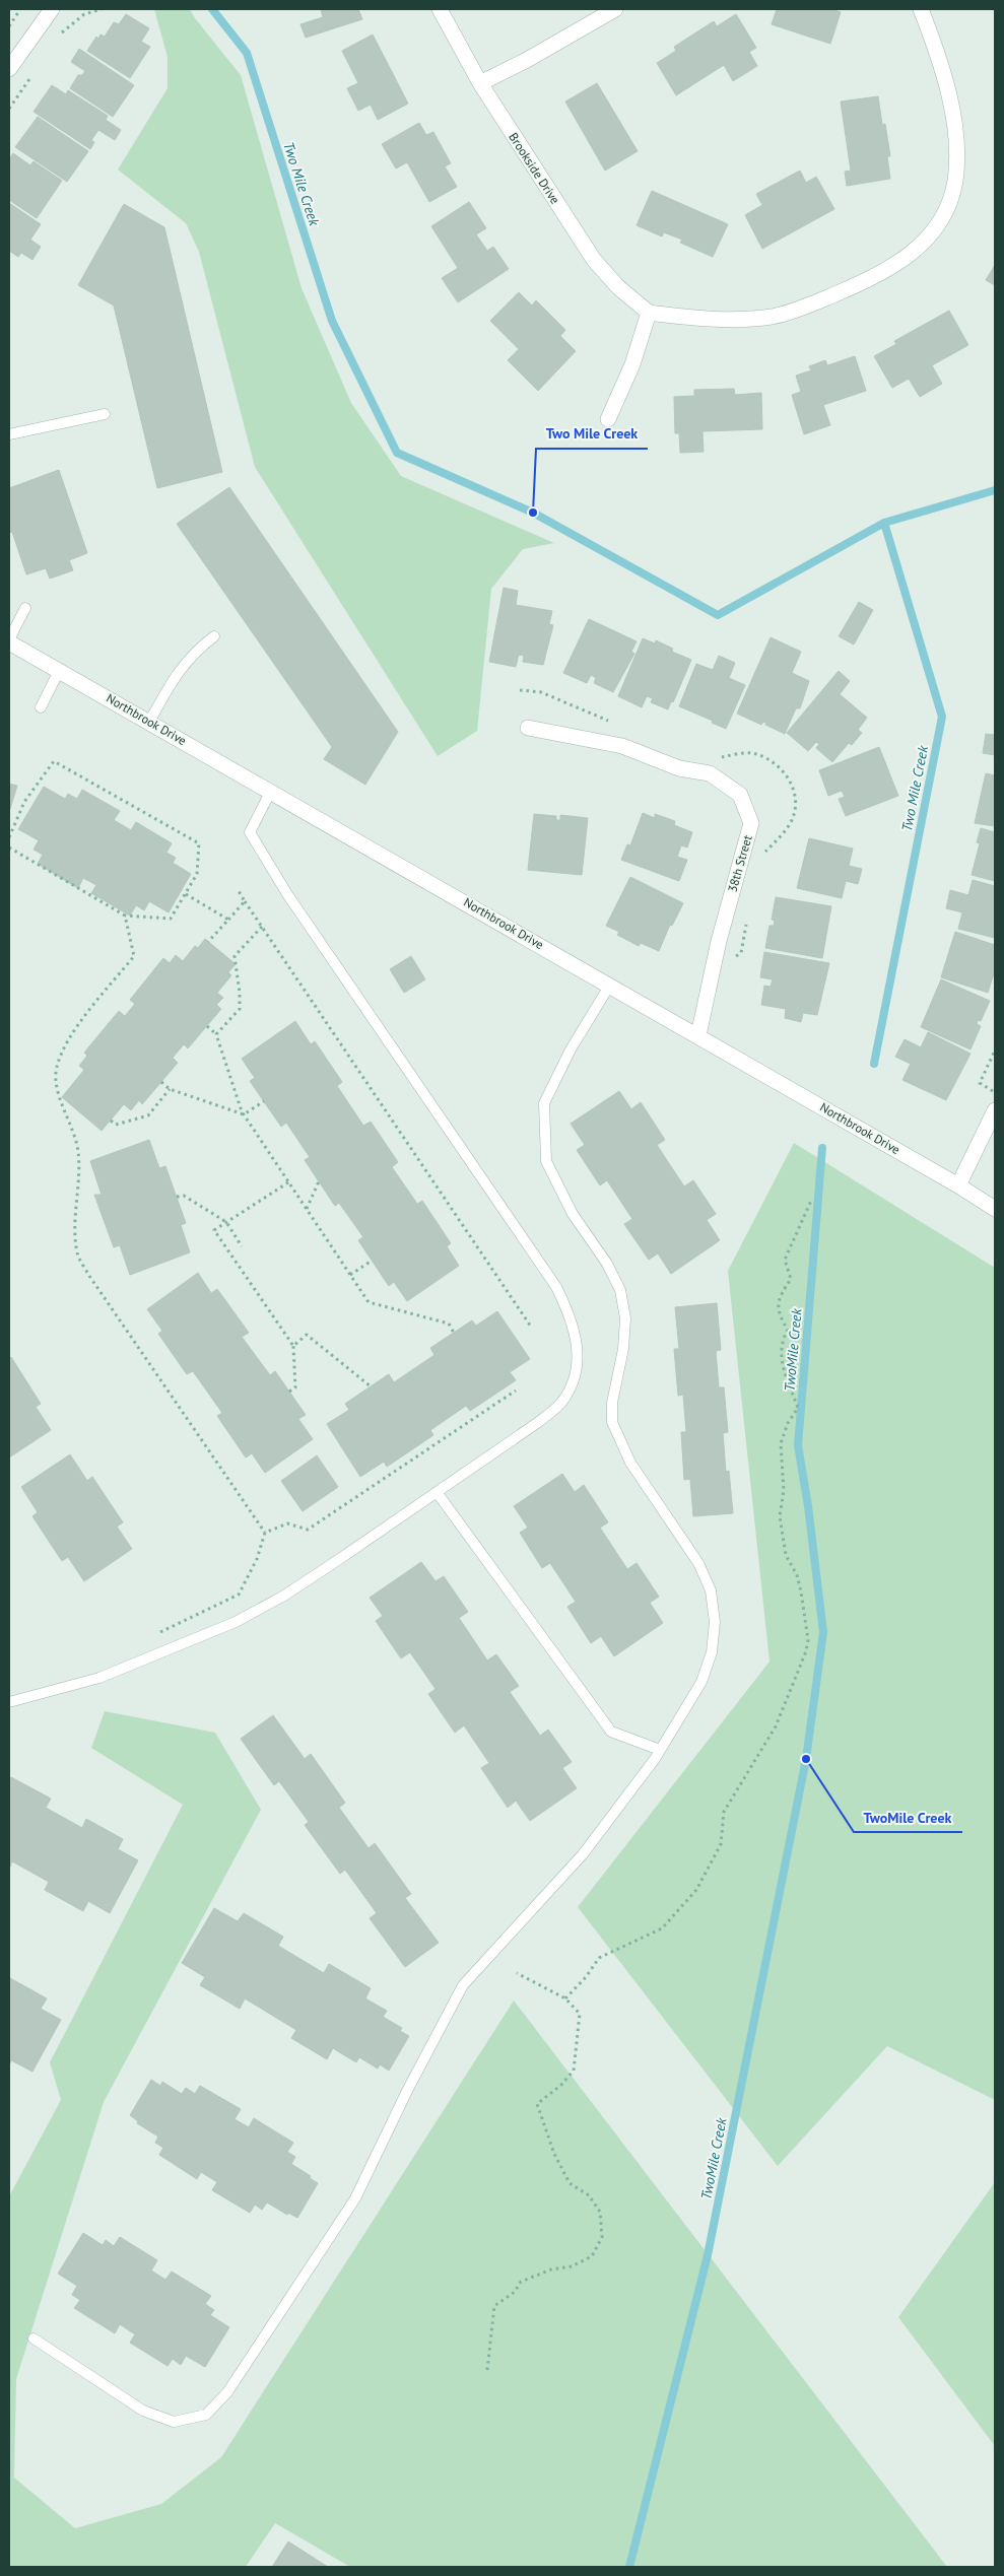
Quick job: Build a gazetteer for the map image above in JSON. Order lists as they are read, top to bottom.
{
  "streets": {
    "street": ["Brookside Drive", "Northbrook Drive", "38th Street"]
  },
  "crossings": [
    ["Northbrook Drive", "38th Street"]
  ],
  "water": ["Two Mile Creek", "TwoMile Creek"],
  "places": ["Two Mile Creek", "TwoMile Creek"]
}
